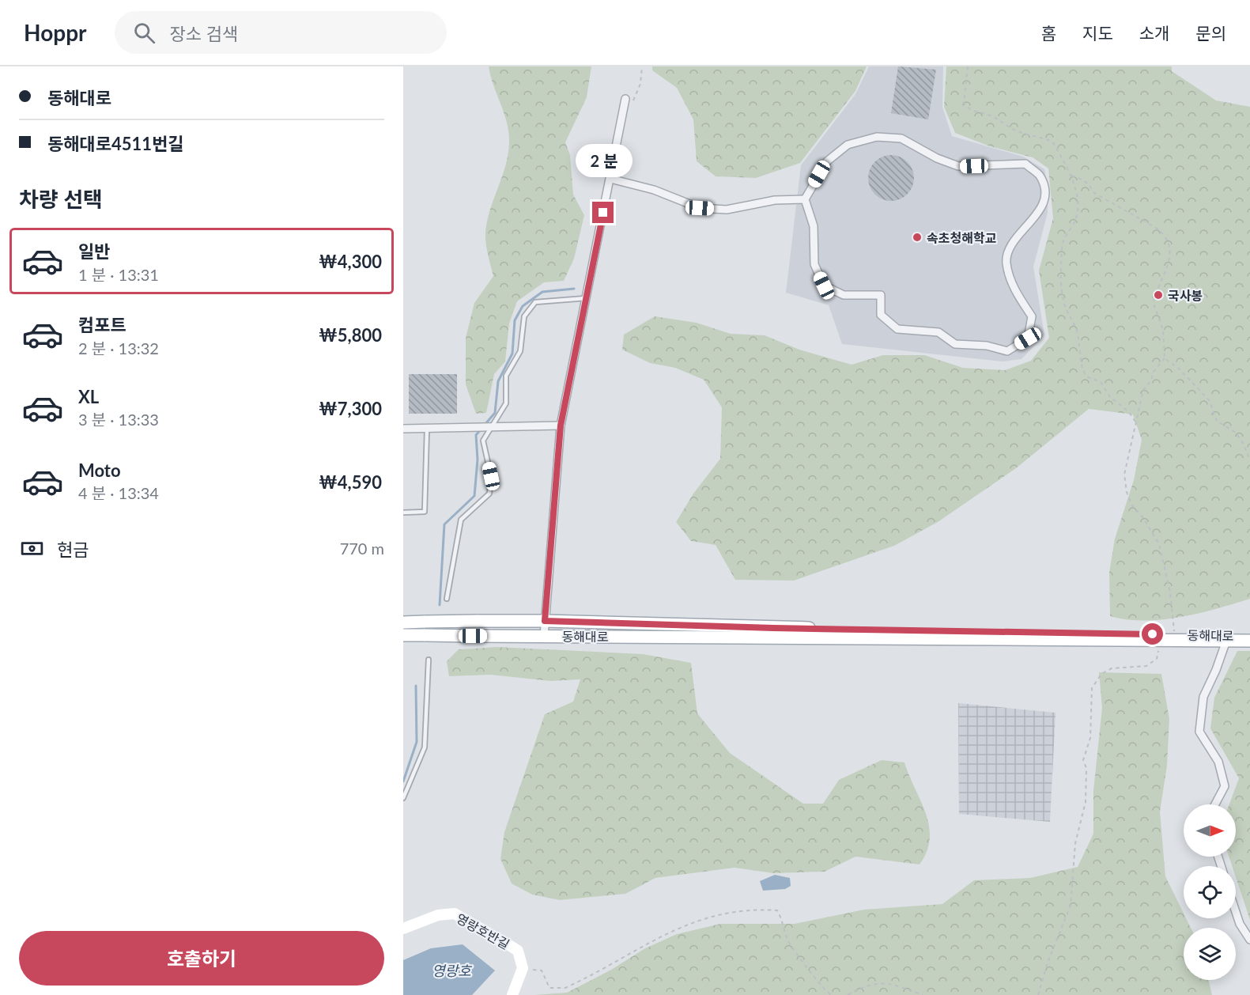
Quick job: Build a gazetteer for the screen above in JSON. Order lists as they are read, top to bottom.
{
  "streets": {
    "main road": ["동해대로"],
    "street": ["영랑호반길"]
  },
  "water": ["영랑호"],
  "places": ["속초청해학교", "국사봉"],
  "north": "right",
  "page": {
    "header": "Hoppr",
    "search": "장소 검색",
    "nav": [
      "홈",
      "지도",
      "소개",
      "문의"
    ],
    "banner": ["동해대로", "동해대로4511번길"],
    "bubble": "2 분",
    "heading": "차량 선택",
    "list": [
      {
        "name": "일반",
        "note": "1 분 · 13:31",
        "value": "₩4,300"
      },
      {
        "name": "컴포트",
        "note": "2 분 · 13:32",
        "value": "₩5,800"
      },
      {
        "name": "XL",
        "note": "3 분 · 13:33",
        "value": "₩7,300"
      },
      {
        "name": "Moto",
        "note": "4 분 · 13:34",
        "value": "₩4,590"
      }
    ],
    "pay": ["현금", "770 m"],
    "buttons": "호출하기"
  }
}
